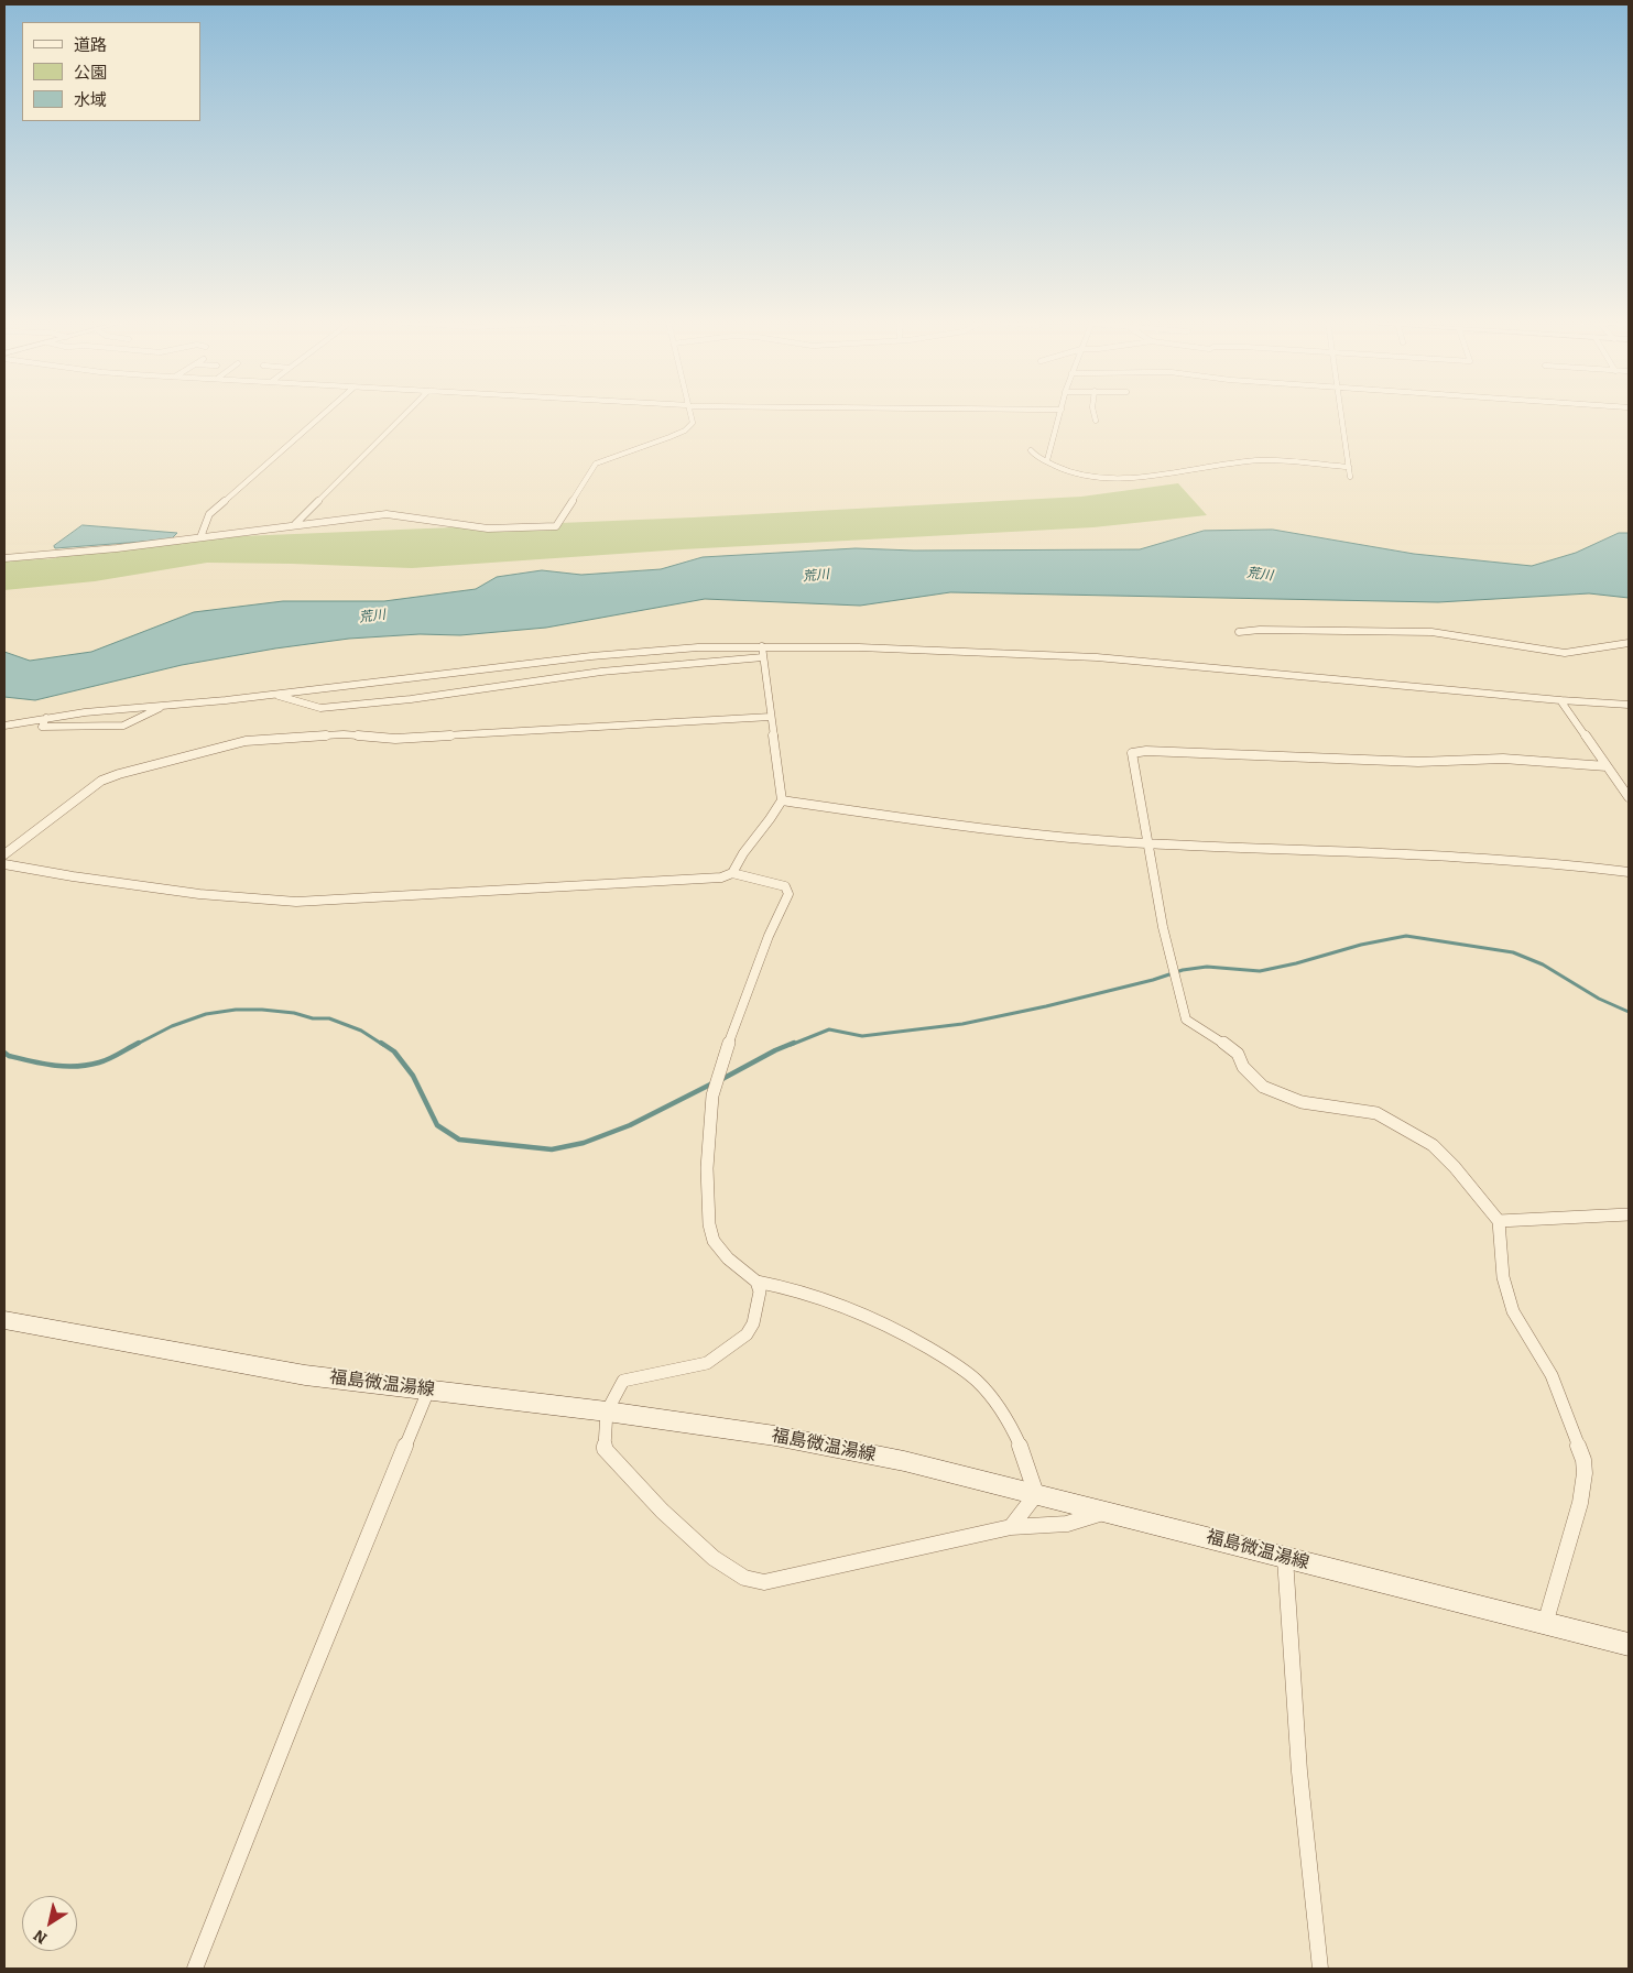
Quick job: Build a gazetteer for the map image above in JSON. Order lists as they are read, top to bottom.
{
  "streets": {
    "main road": ["福島微温湯線"]
  },
  "water": ["荒川"],
  "legend": ["道路", "公園", "水域"],
  "north": "bottom left"
}
